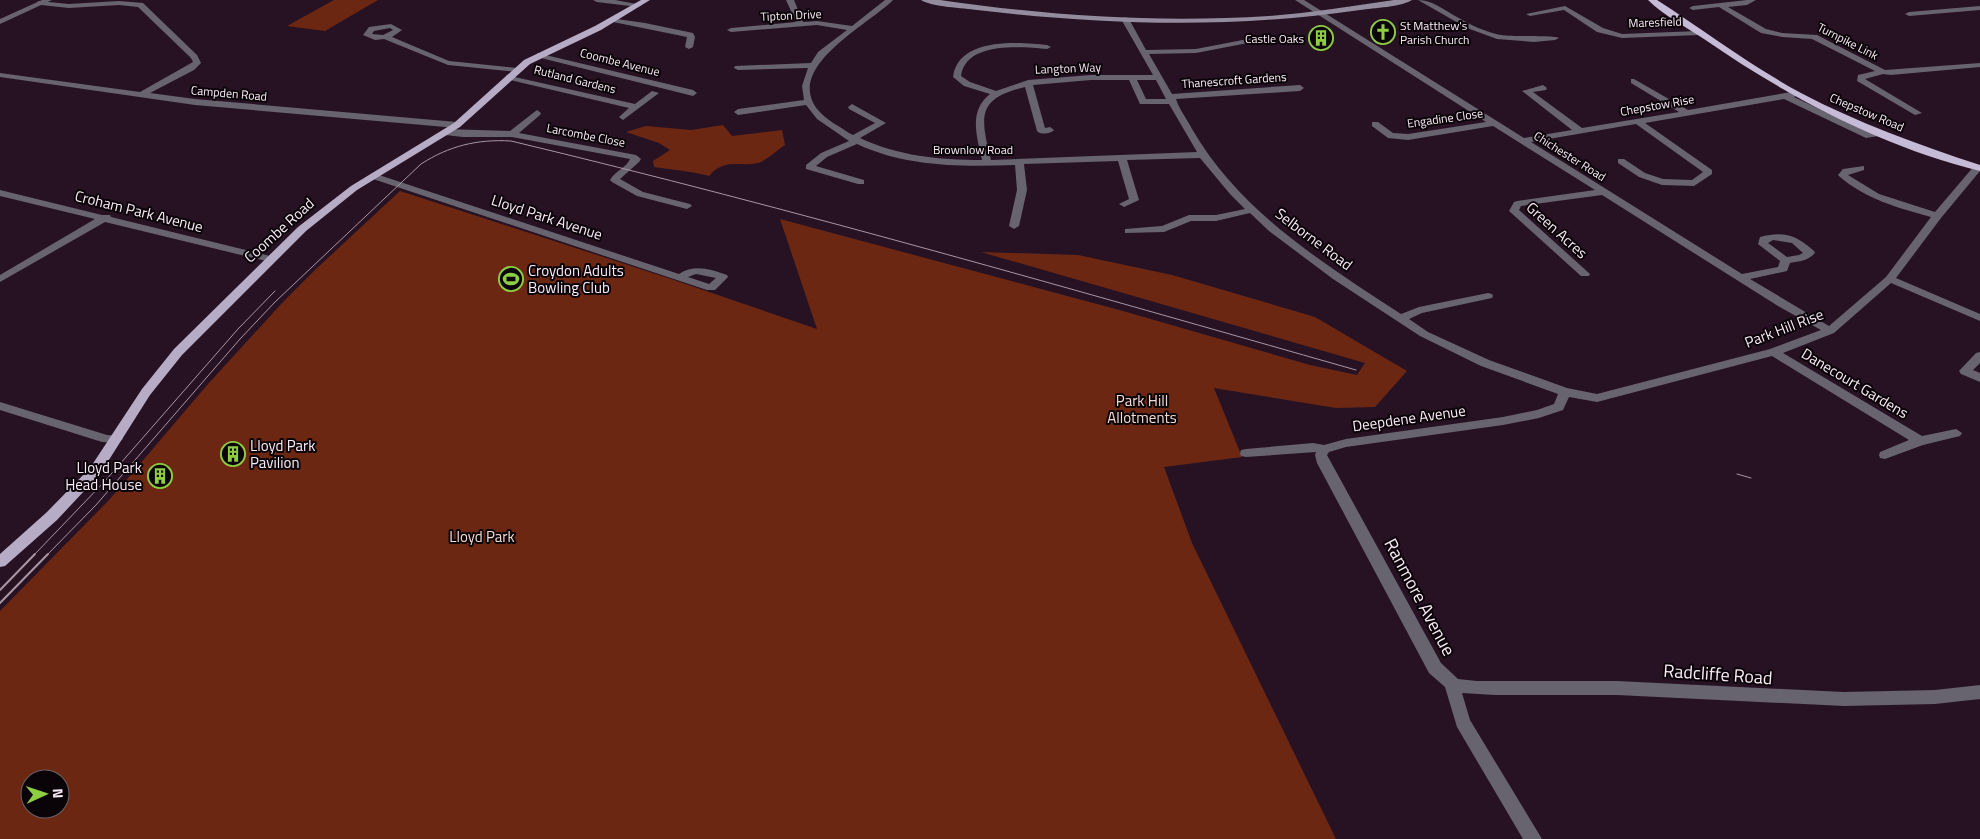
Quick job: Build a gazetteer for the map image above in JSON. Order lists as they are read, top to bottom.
{
  "streets": {
    "highway": ["Chepstow Road"],
    "main road": ["Coombe Road"],
    "street": [
      "Tipton Drive",
      "Maresfield",
      "Turnpike Link",
      "Coombe Avenue",
      "Langton Way",
      "Rutland Gardens",
      "Thanescroft Gardens",
      "Campden Road",
      "Chepstow Rise",
      "Engadine Close",
      "Larcombe Close",
      "Brownlow Road",
      "Chichester Road",
      "Croham Park Avenue",
      "Lloyd Park Avenue",
      "Green Acres",
      "Selborne Road",
      "Park Hill Rise",
      "Danecourt Gardens",
      "Deepdene Avenue",
      "Ranmore Avenue",
      "Radcliffe Road"
    ]
  },
  "crossings": [
    ["Maresfield", "Chepstow Road"],
    ["Coombe Avenue", "Coombe Road"],
    ["Langton Way", "Thanescroft Gardens"],
    ["Langton Way", "Brownlow Road"],
    ["Langton Way", "Selborne Road"],
    ["Rutland Gardens", "Coombe Road"],
    ["Thanescroft Gardens", "Selborne Road"],
    ["Campden Road", "Coombe Road"],
    ["Chepstow Rise", "Chepstow Road"],
    ["Chepstow Rise", "Chichester Road"],
    ["Chepstow Road", "Park Hill Rise"],
    ["Engadine Close", "Chichester Road"],
    ["Larcombe Close", "Coombe Road"],
    ["Brownlow Road", "Selborne Road"],
    ["Chichester Road", "Green Acres"],
    ["Chichester Road", "Park Hill Rise"],
    ["Croham Park Avenue", "Coombe Road"],
    ["Lloyd Park Avenue", "Coombe Road"],
    ["Selborne Road", "Park Hill Rise"],
    ["Selborne Road", "Deepdene Avenue"],
    ["Park Hill Rise", "Danecourt Gardens"],
    ["Park Hill Rise", "Deepdene Avenue"],
    ["Deepdene Avenue", "Ranmore Avenue"],
    ["Ranmore Avenue", "Radcliffe Road"]
  ],
  "parks": ["Park Hill Allotments", "Lloyd Park"],
  "places": {
    "church": ["St Matthew's Parish Church"],
    "building": ["Castle Oaks", "Lloyd Park Pavilion", "Lloyd Park Head House"],
    "sports": ["Croydon Adults Bowling Club"]
  },
  "north": "right"
}
